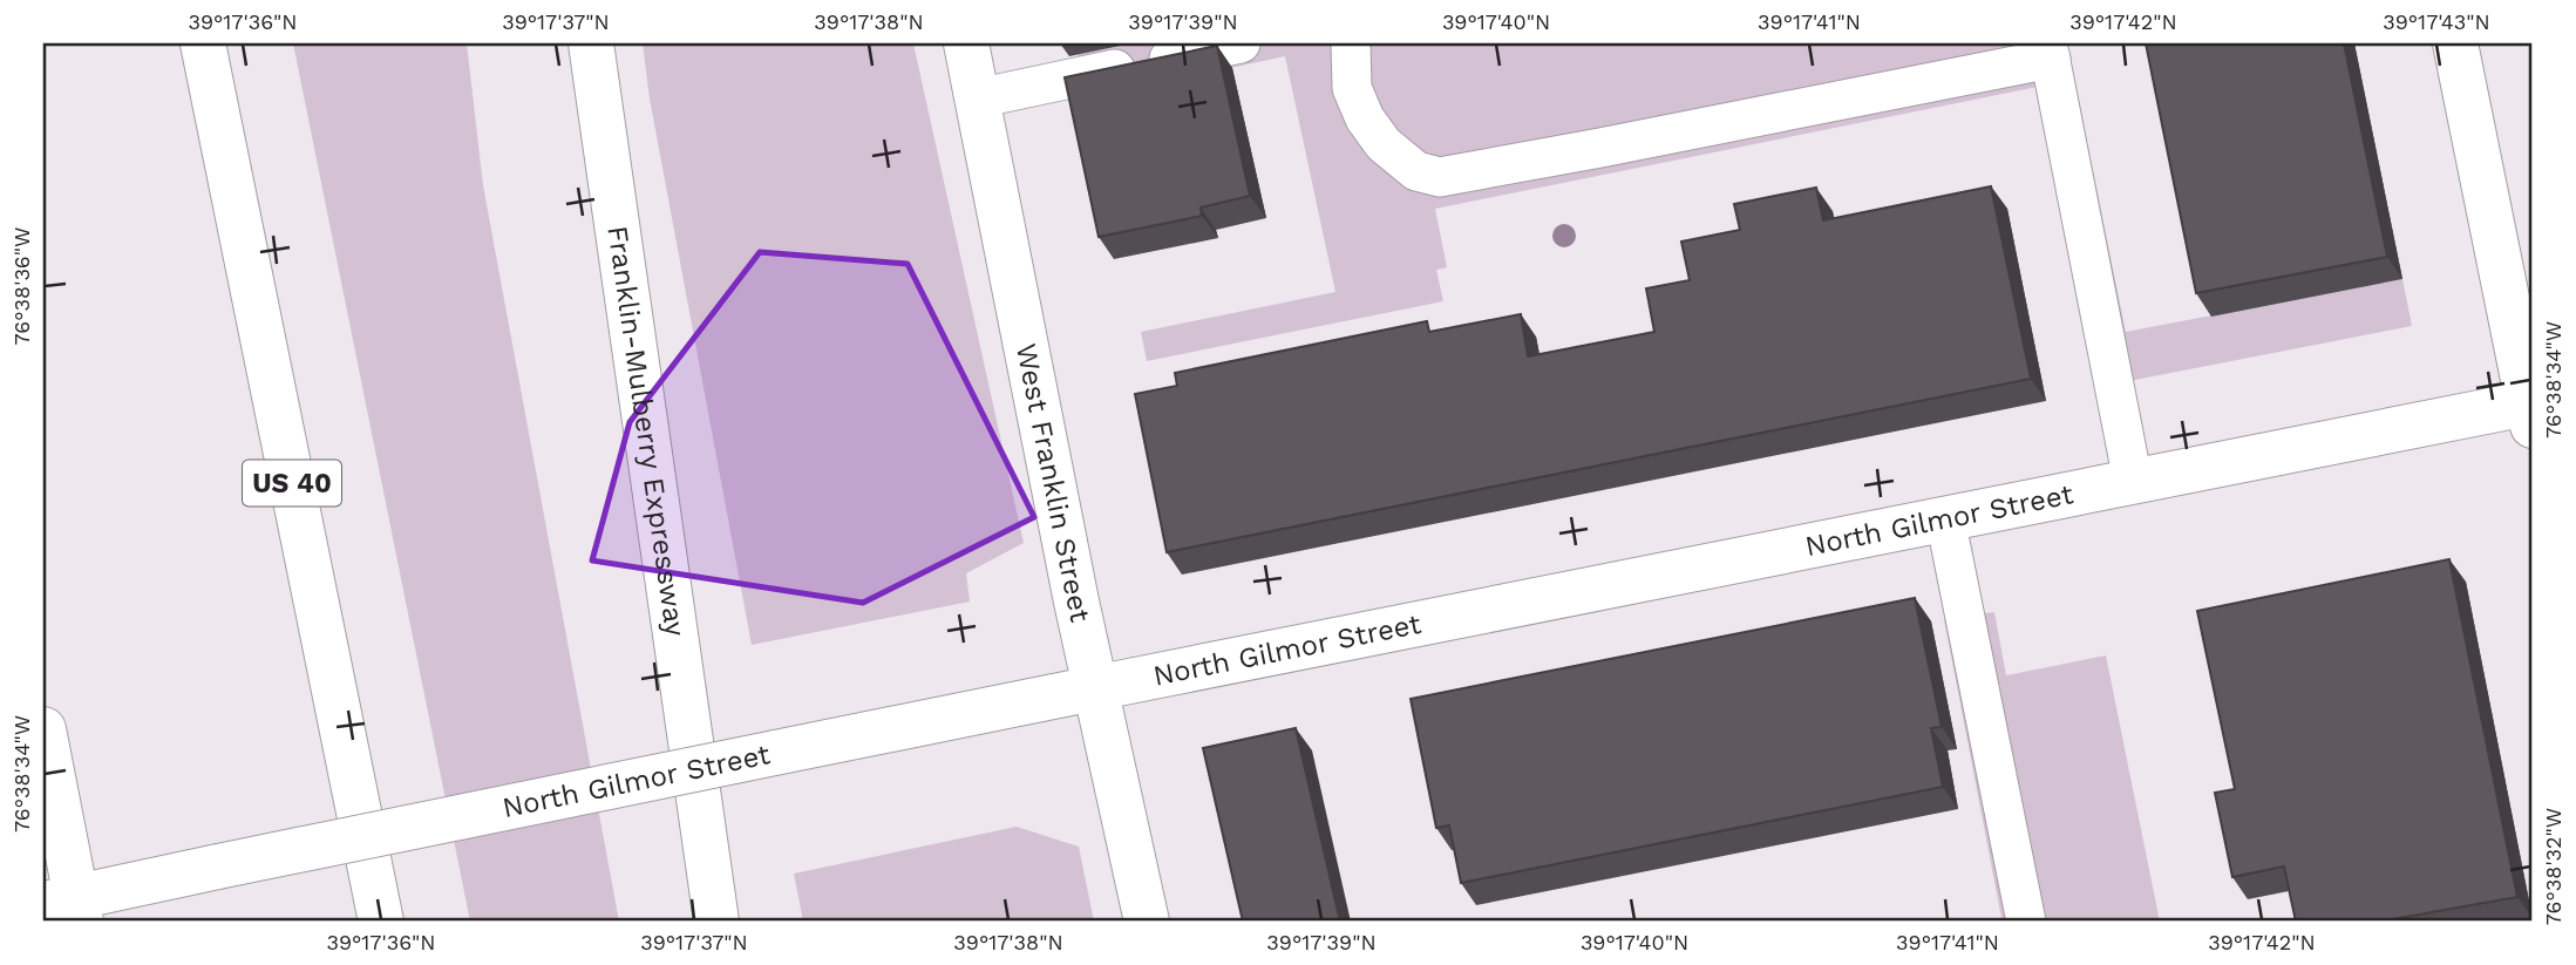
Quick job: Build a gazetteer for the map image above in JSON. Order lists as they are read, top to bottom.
{
  "streets": {
    "main road": [
      "Franklin-Mulberry Expressway",
      "US 40",
      "West Franklin Street",
      "North Gilmor Street"
    ]
  },
  "crossings": [
    ["West Franklin Street", "North Gilmor Street"]
  ],
  "coordinates": [
    "39°17'36\"N",
    "39°17'37\"N",
    "39°17'38\"N",
    "39°17'39\"N",
    "39°17'40\"N",
    "39°17'41\"N",
    "39°17'42\"N",
    "39°17'43\"N",
    "76°38'36\"W",
    "76°38'34\"W",
    "76°38'32\"W"
  ]
}
